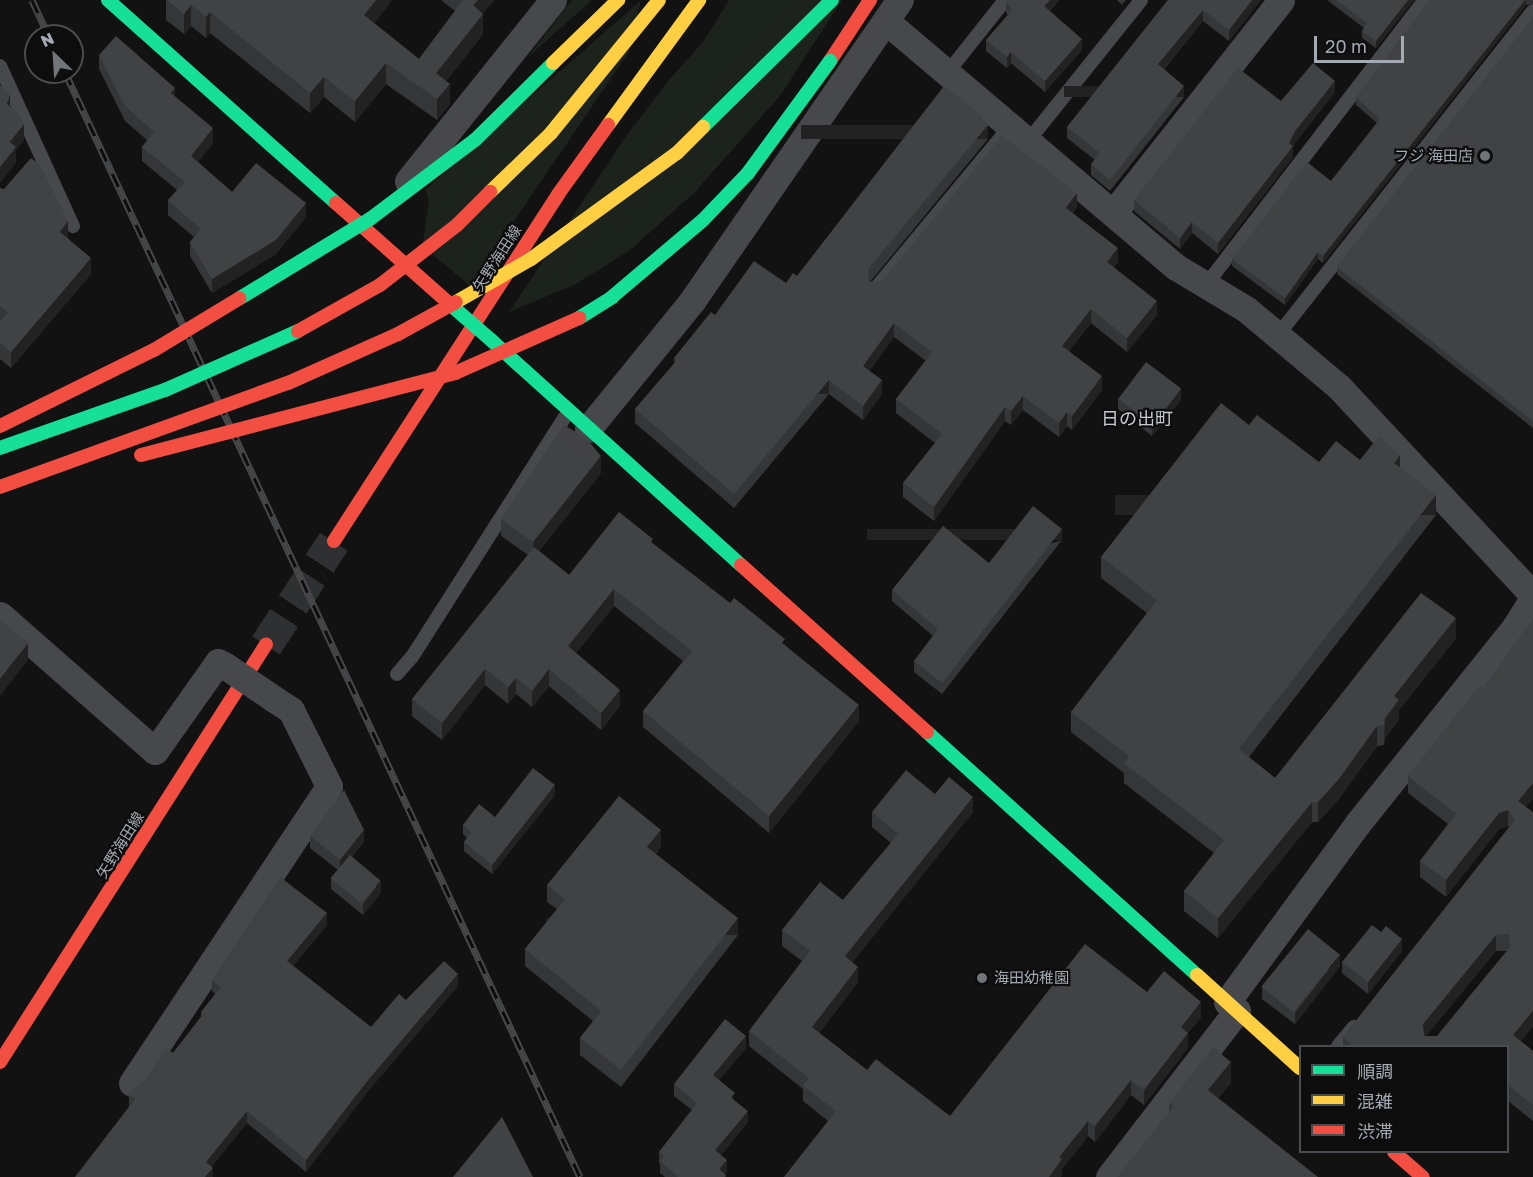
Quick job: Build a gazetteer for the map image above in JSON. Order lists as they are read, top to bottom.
{
  "streets": {
    "main road": ["矢野海田線"]
  },
  "districts": ["日の出町"],
  "places": ["フジ 海田店", "海田幼稚園"],
  "legend": ["順調", "混雑", "渋滞"],
  "scale_bar": "20 m",
  "north": "top left"
}
